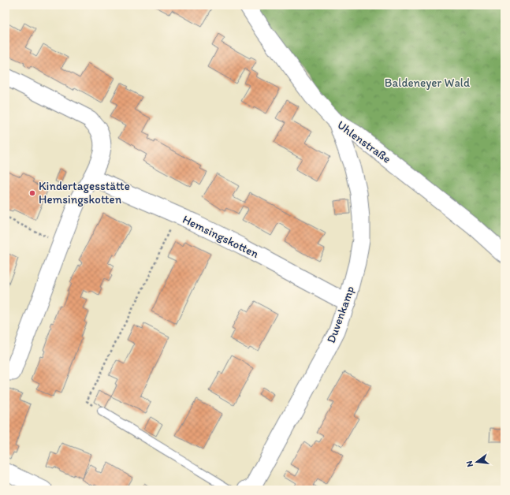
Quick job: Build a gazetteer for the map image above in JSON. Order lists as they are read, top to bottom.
{
  "streets": {
    "street": ["Uhlenstraße", "Hemsingskotten", "Duvenkamp"]
  },
  "crossings": [
    ["Uhlenstraße", "Duvenkamp"],
    ["Hemsingskotten", "Duvenkamp"]
  ],
  "parks": ["Baldeneyer Wald"],
  "places": ["Kindertagesstätte Hemsingskotten"],
  "north": "left"
}
